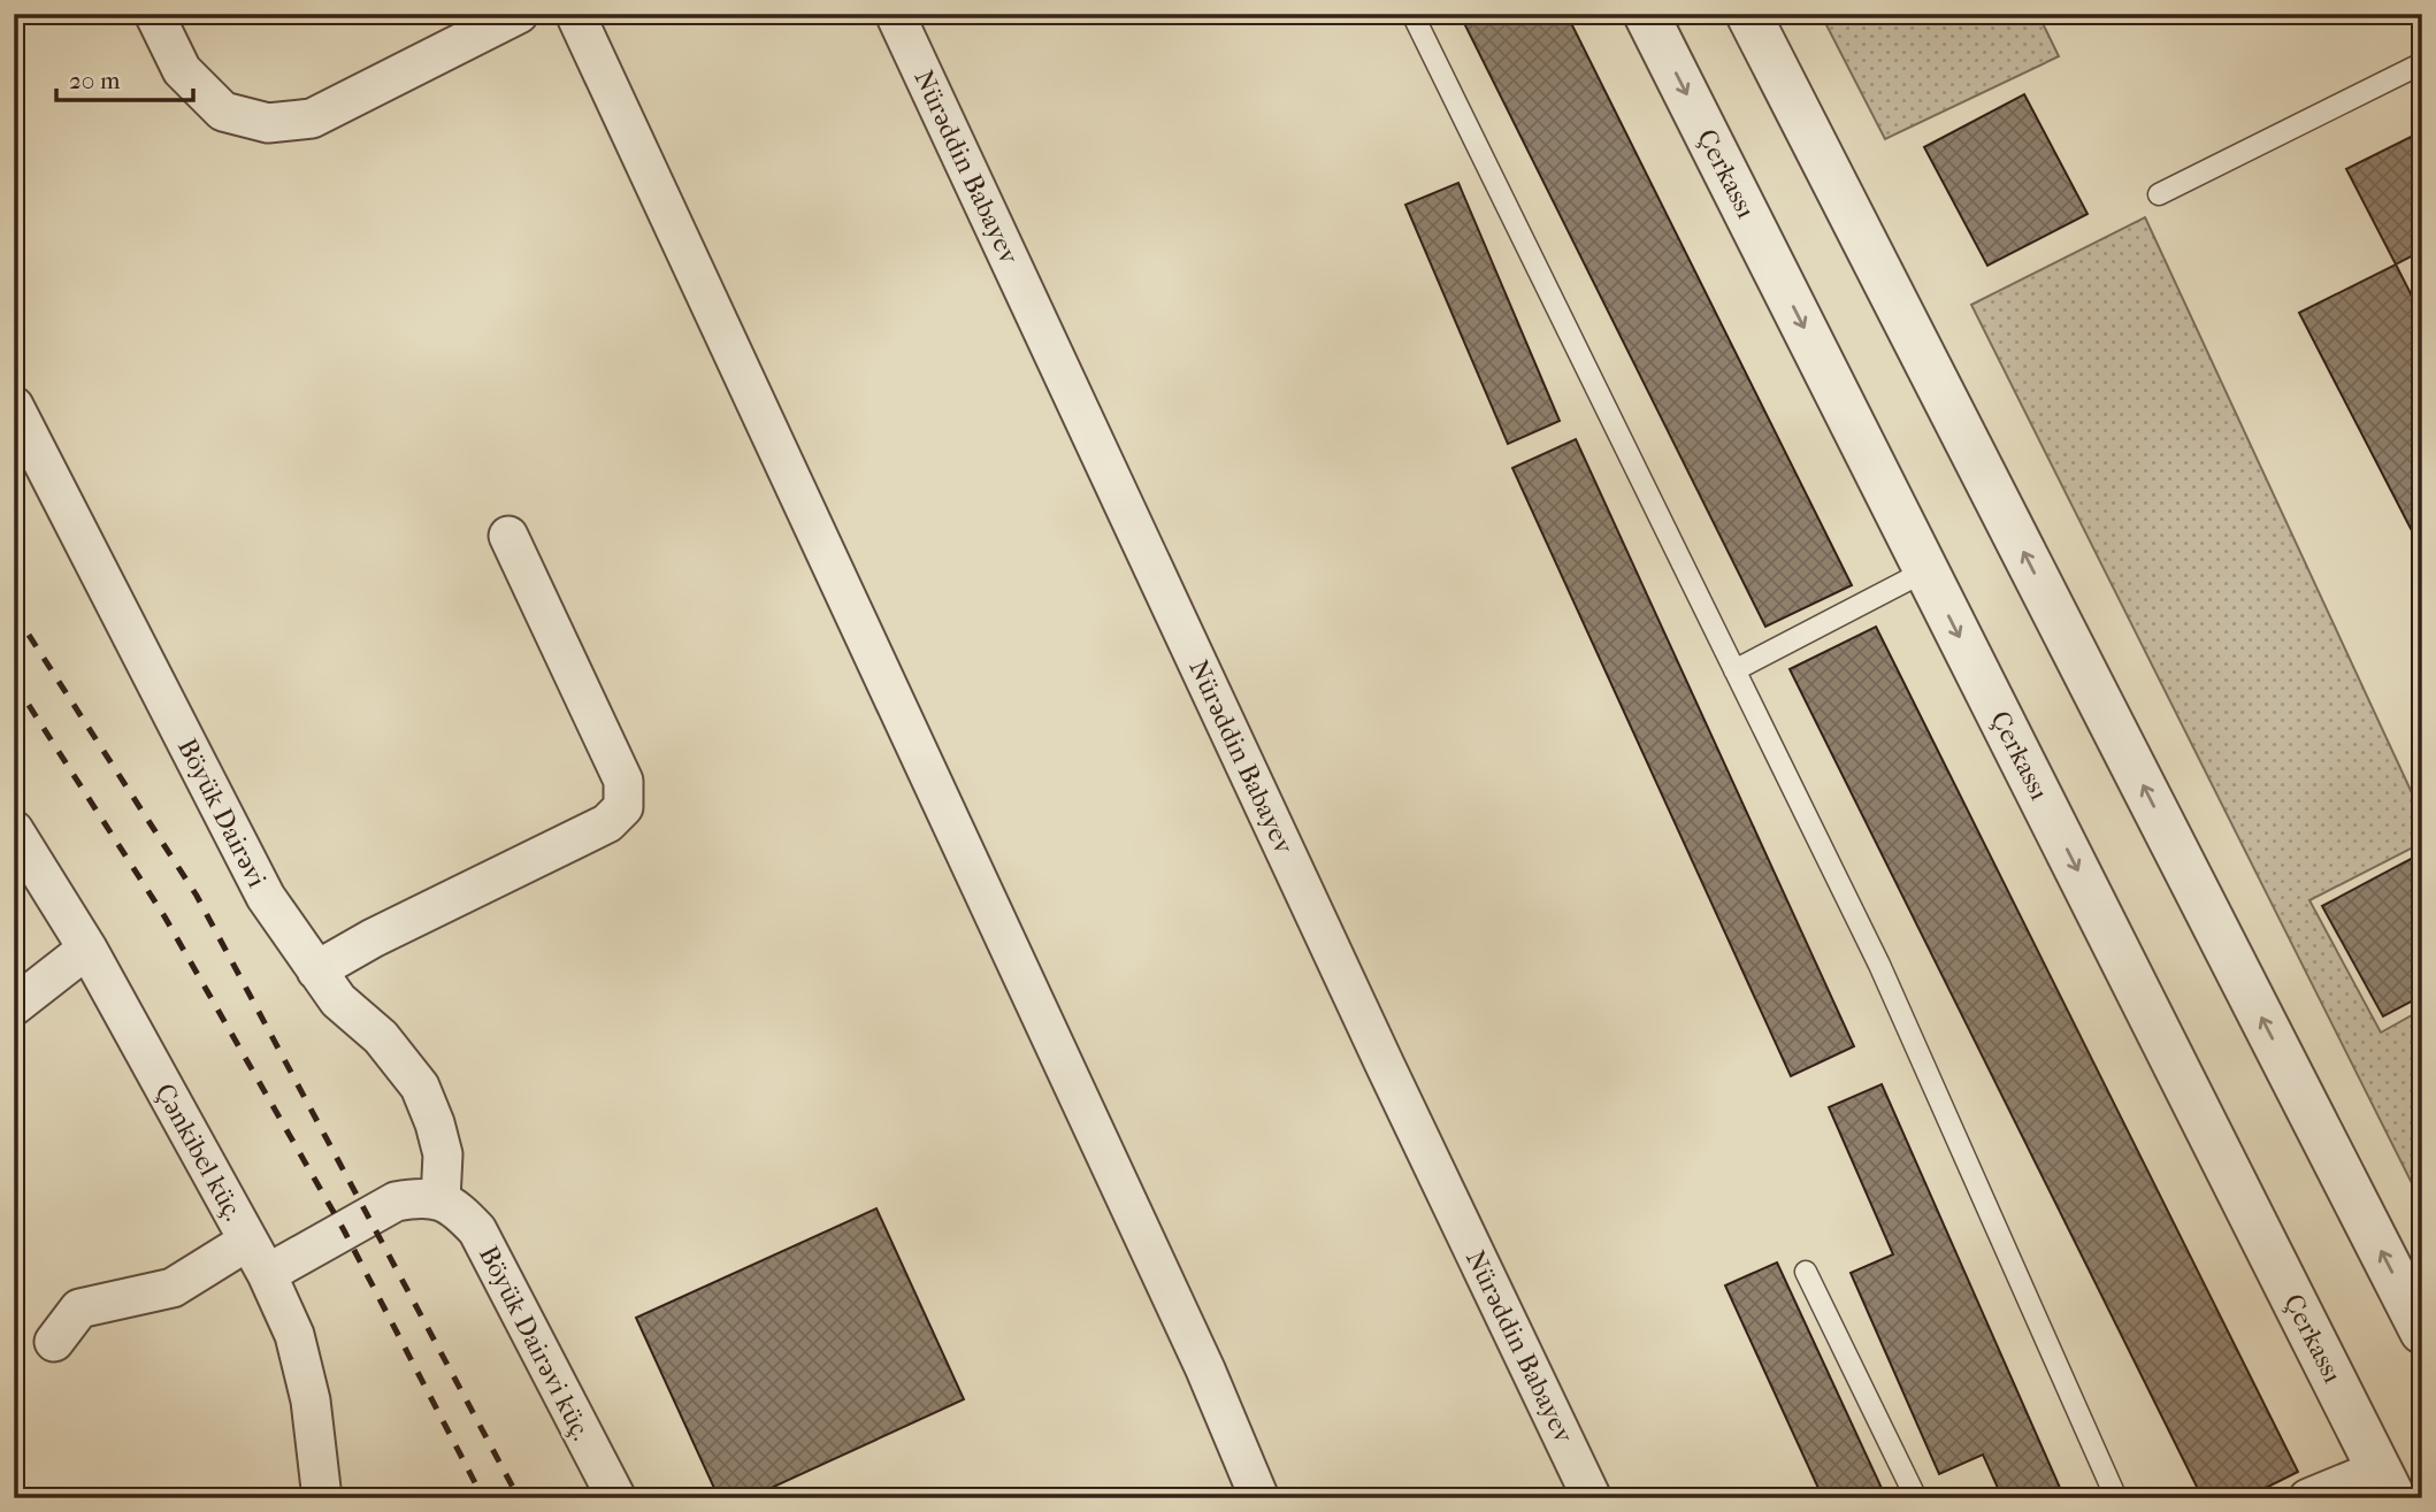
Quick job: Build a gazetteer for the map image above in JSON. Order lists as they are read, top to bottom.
{
  "streets": {
    "street": [
      "Nürəddin Babayev",
      "Çerkassı",
      "Böyük Dairəvi",
      "Çənkibel küç.",
      "Böyük Dairəvi küç."
    ]
  },
  "crossings": [
    ["Böyük Dairəvi", "Böyük Dairəvi küç."]
  ],
  "scale_bar": "20 m"
}
